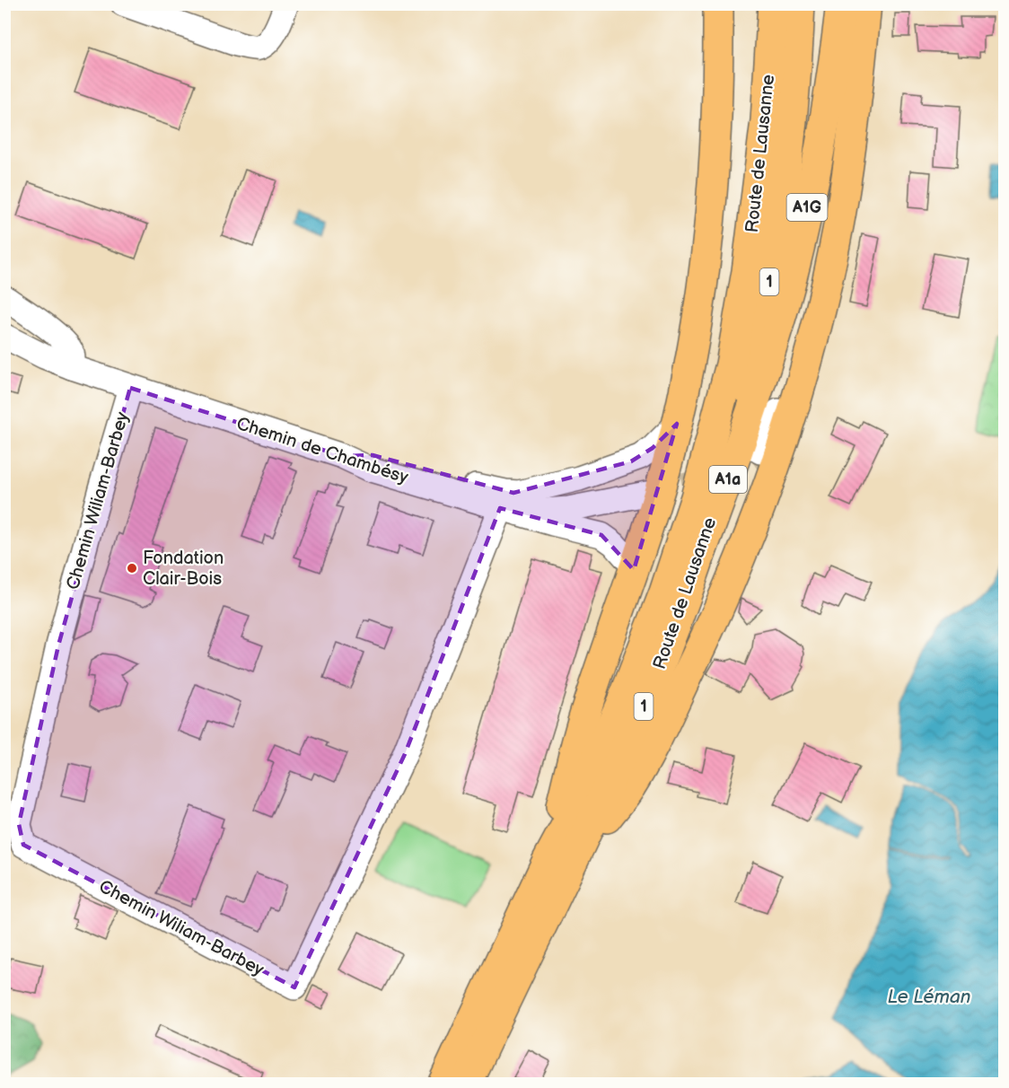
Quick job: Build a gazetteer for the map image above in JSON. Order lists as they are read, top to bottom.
{
  "streets": {
    "main road": [
      "Route de Lausanne",
      "A1G",
      "1",
      "A1a"
    ],
    "street": ["Chemin de Chambésy", "Chemin Wiliam-Barbey"]
  },
  "crossings": [
    ["Route de Lausanne", "A1a"],
    ["A1G", "A1a"],
    ["Chemin de Chambésy", "Chemin Wiliam-Barbey"]
  ],
  "water": ["Le Léman"],
  "places": ["Fondation Clair-Bois"]
}
